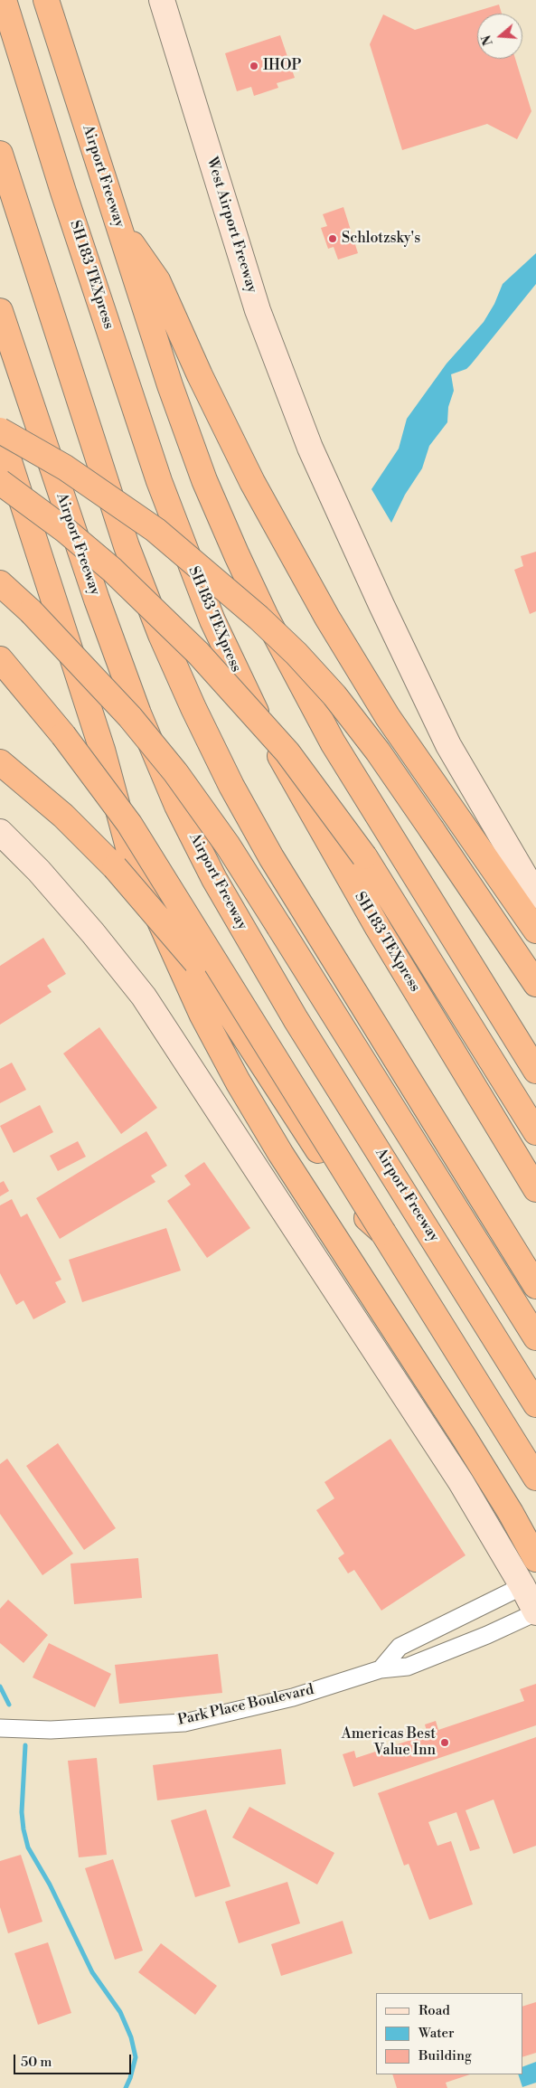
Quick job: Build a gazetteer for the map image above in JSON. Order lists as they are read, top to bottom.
{
  "streets": {
    "highway": ["Airport Freeway", "SH 183 TEXpress"],
    "main road": ["West Airport Freeway"],
    "street": ["Park Place Boulevard"]
  },
  "places": ["IHOP", "Schlotzsky's", "Americas Best Value Inn"],
  "legend": ["Road", "Water", "Building"],
  "scale_bar": "50 m",
  "north": "left"
}
